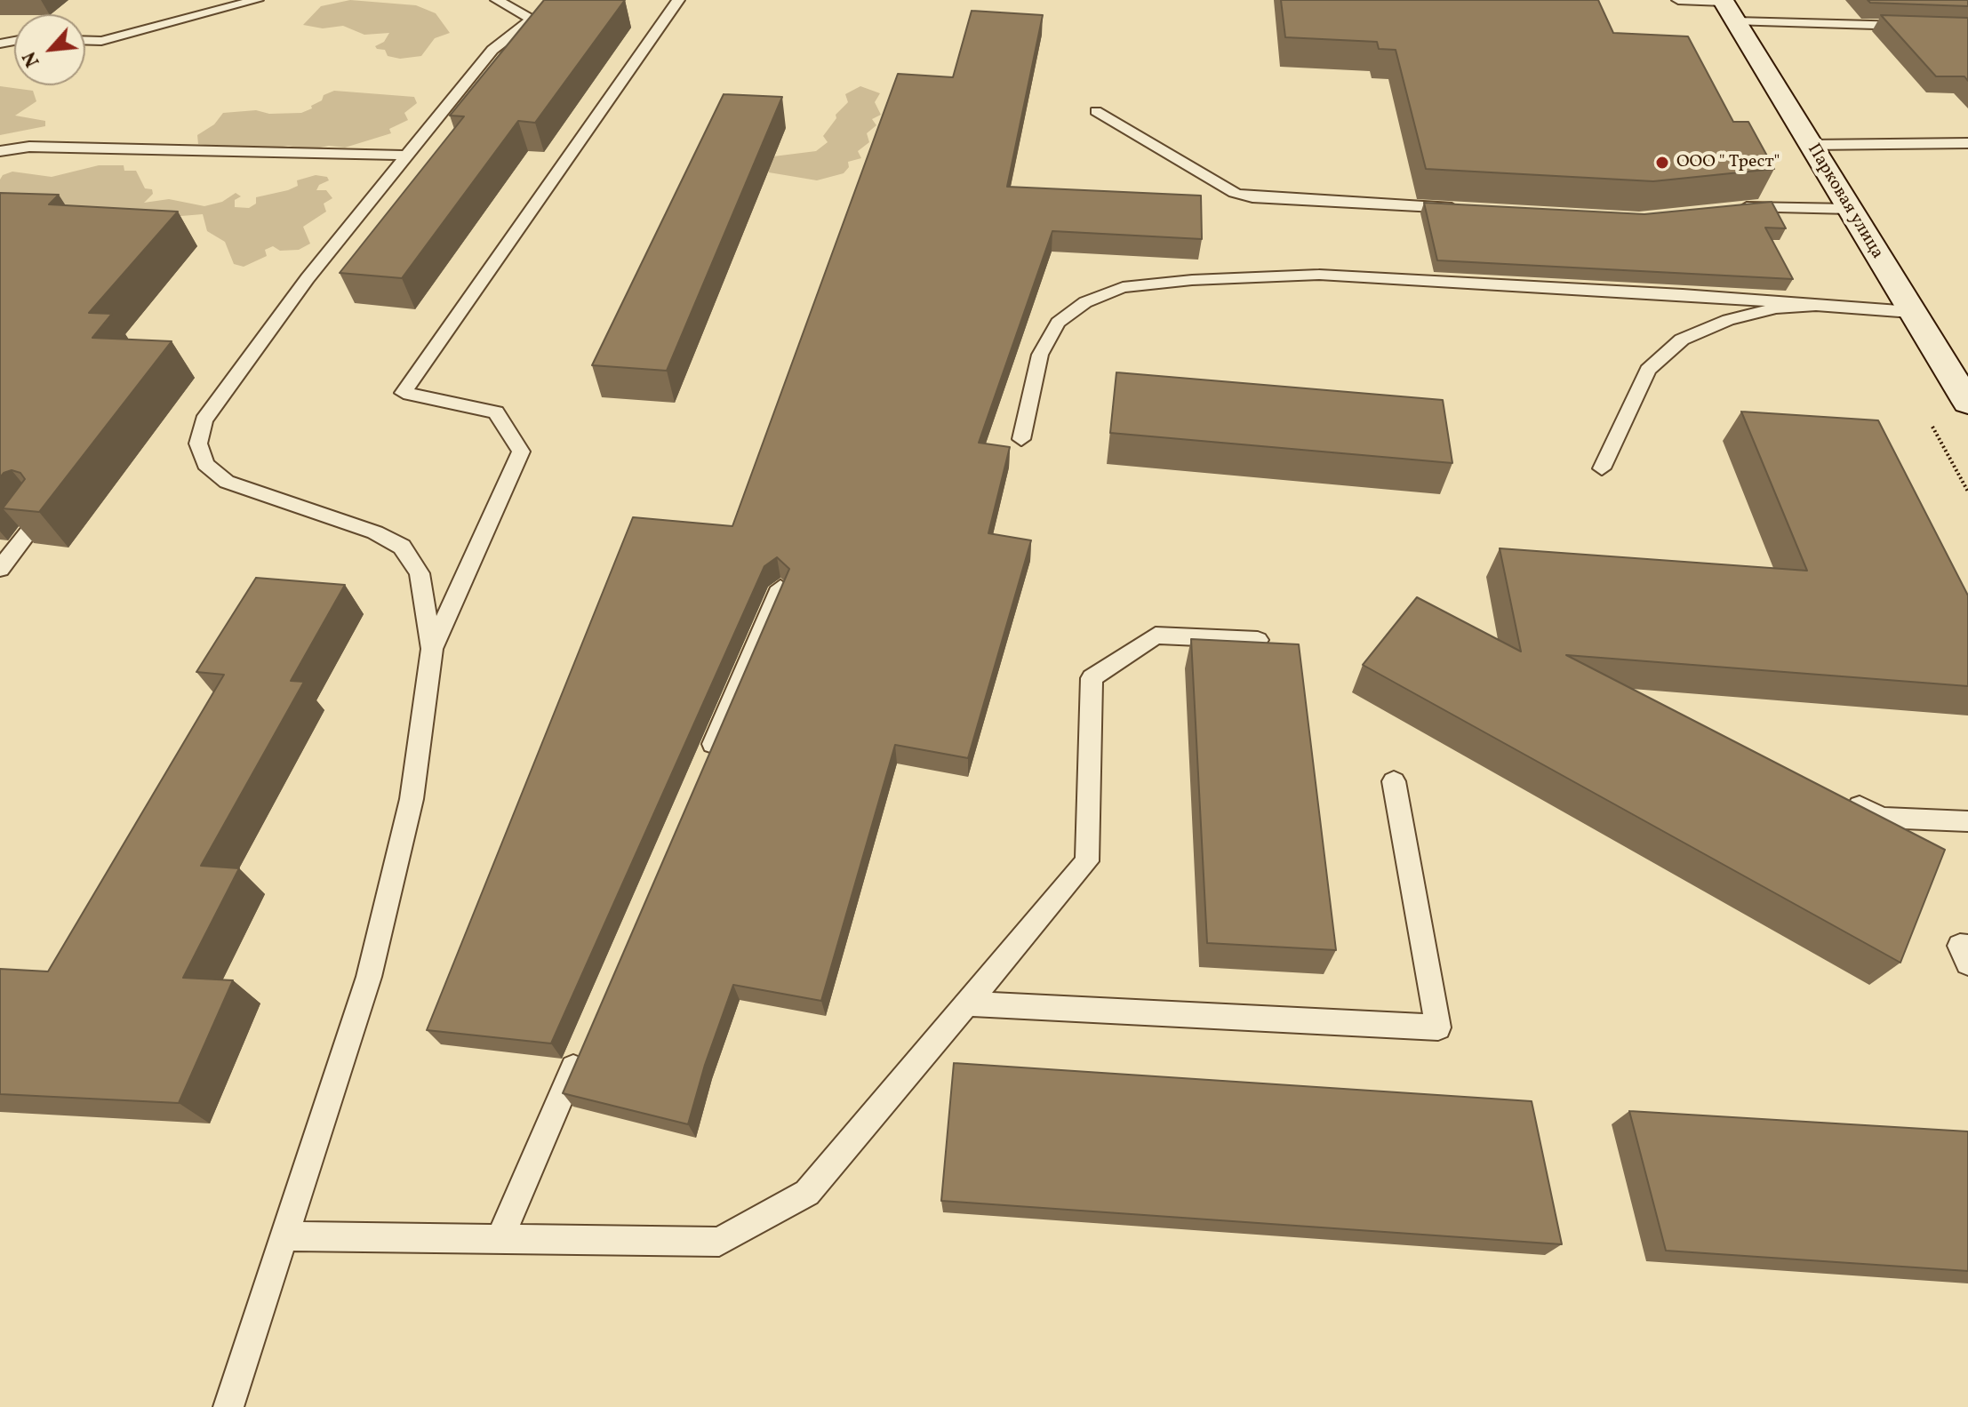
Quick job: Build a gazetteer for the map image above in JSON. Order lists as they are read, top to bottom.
{
  "streets": {
    "main road": ["Парковая улица"]
  },
  "places": ["ООО \" Трест\""],
  "north": "bottom left"
}
